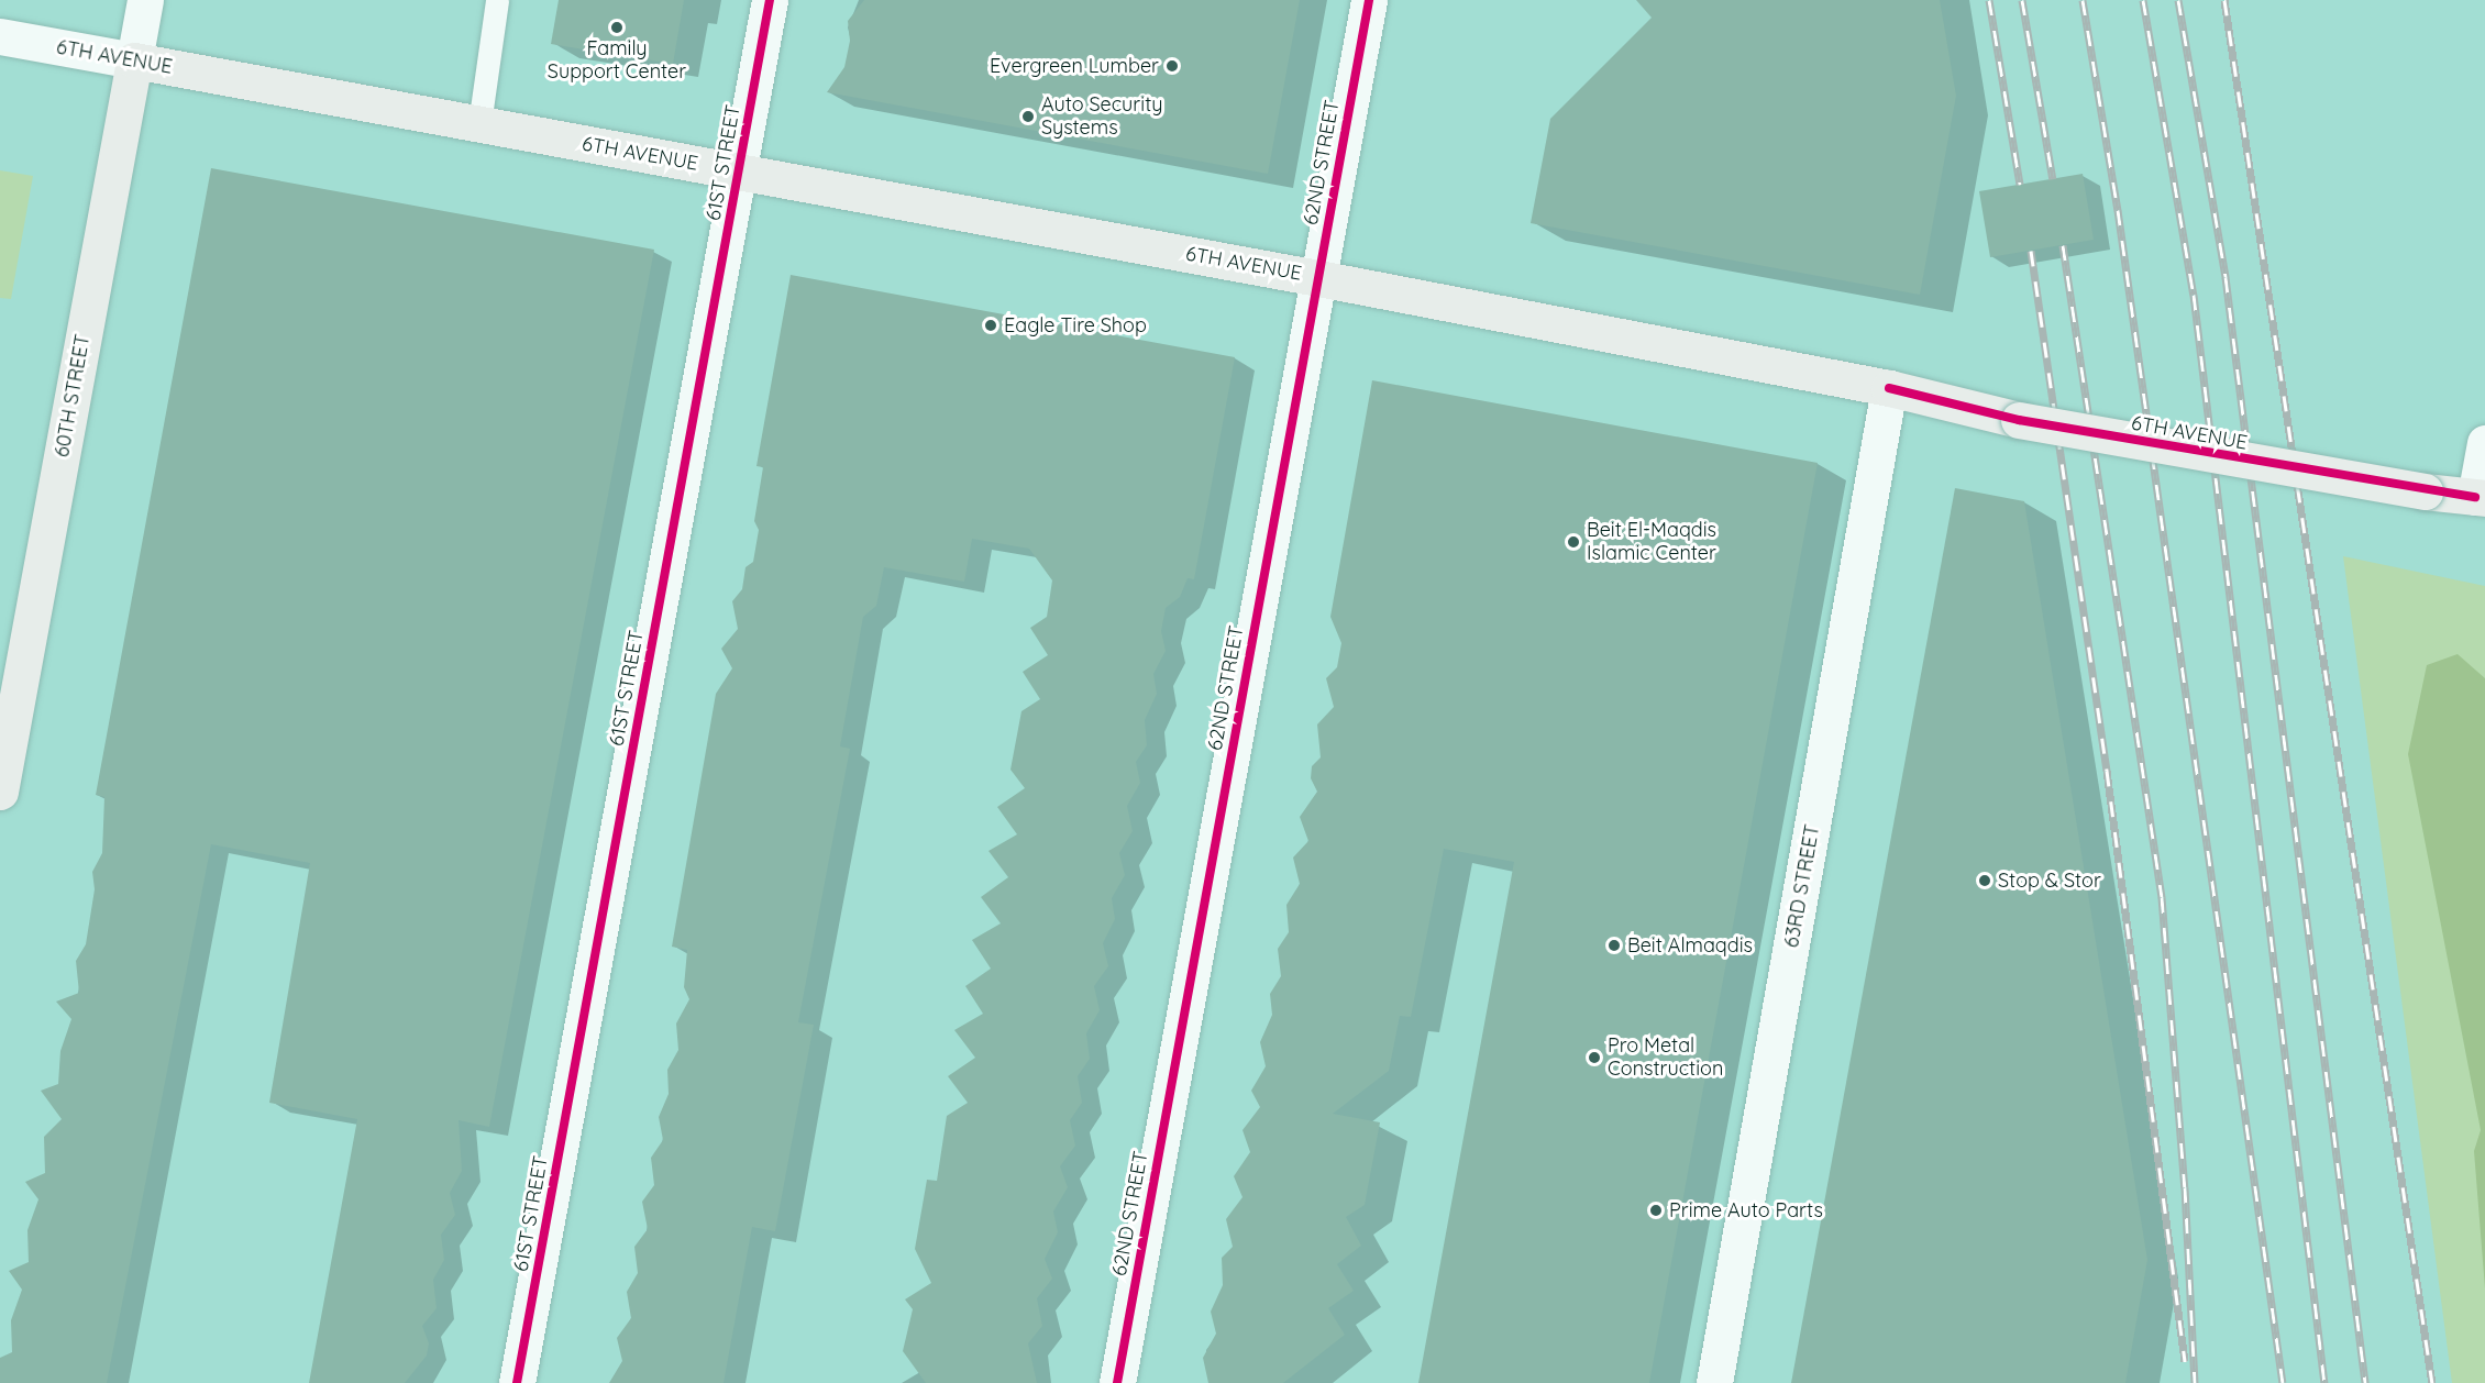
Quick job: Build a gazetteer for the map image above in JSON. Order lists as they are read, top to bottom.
{
  "streets": {
    "main road": ["6TH AVENUE", "60TH STREET"],
    "street": ["61ST STREET", "62ND STREET", "63RD STREET"]
  },
  "crossings": [
    ["6TH AVENUE", "61ST STREET"],
    ["6TH AVENUE", "62ND STREET"],
    ["6TH AVENUE", "60TH STREET"],
    ["6TH AVENUE", "63RD STREET"]
  ],
  "places": [
    "Family Support Center",
    "Evergreen Lumber",
    "Auto Security Systems",
    "Eagle Tire Shop",
    "Beit El-Maqdis Islamic Center",
    "Stop & Stor",
    "Beit Almaqdis",
    "Pro Metal Construction",
    "Prime Auto Parts"
  ]
}
